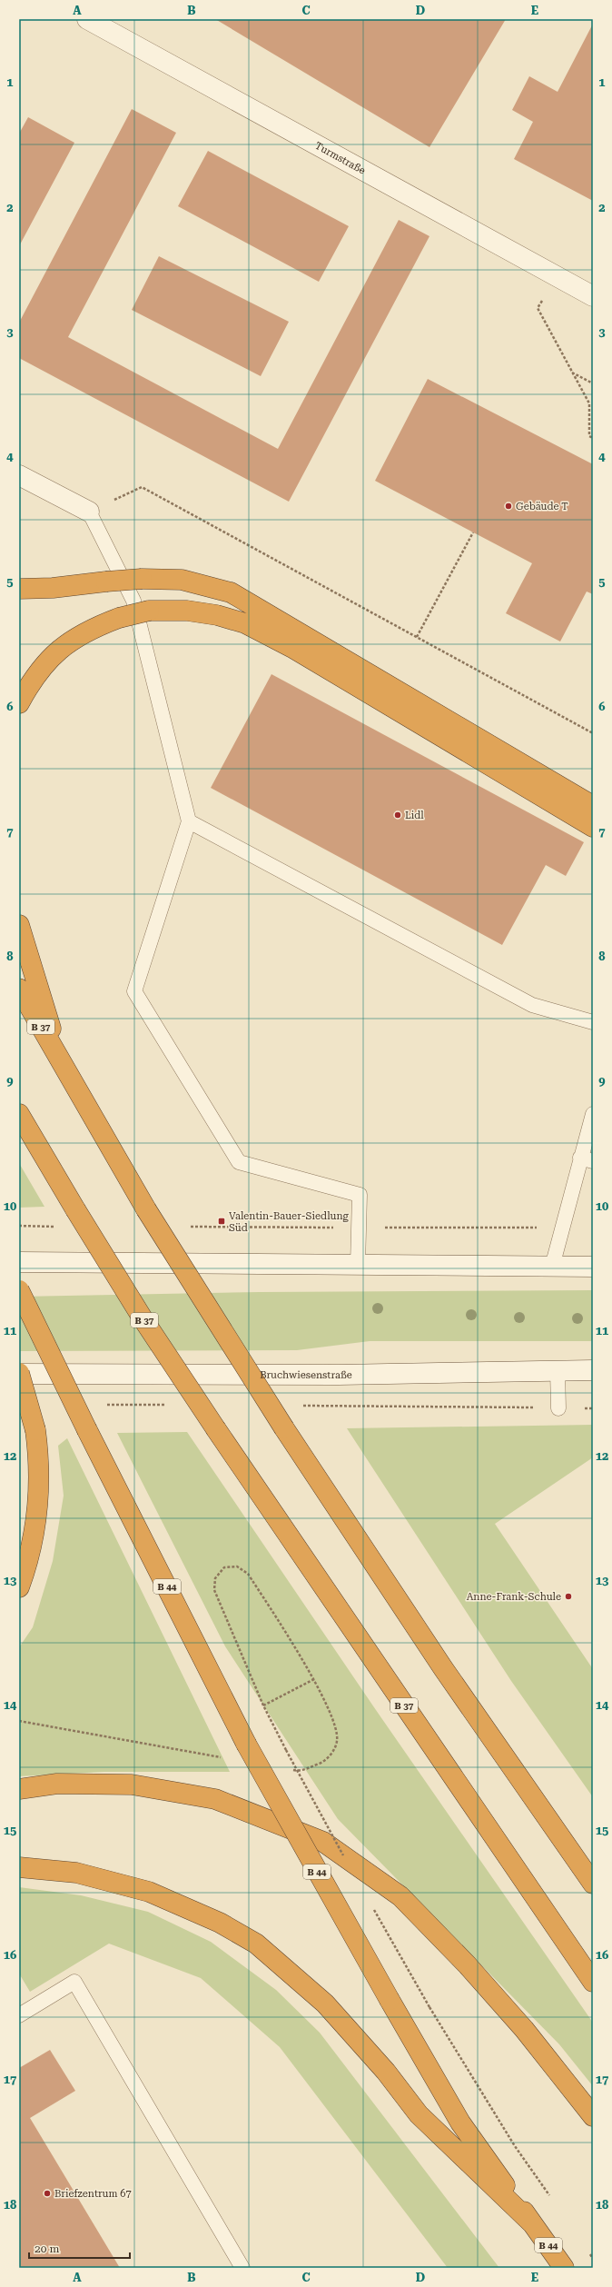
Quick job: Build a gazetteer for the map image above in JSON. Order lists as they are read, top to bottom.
{
  "streets": {
    "highway": ["B 37", "B 44"],
    "main road": ["Turmstraße", "Bruchwiesenstraße"]
  },
  "places": {
    "other": [
      "Gebäude T",
      "Lidl",
      "Anne-Frank-Schule",
      "Briefzentrum 67"
    ],
    "transit": ["Valentin-Bauer-Siedlung Süd"]
  },
  "scale_bar": "20 m",
  "grid": {
    "columns": [
      "A",
      "B",
      "C",
      "D",
      "E"
    ],
    "rows": [
      "1",
      "2",
      "3",
      "4",
      "5",
      "6",
      "7",
      "8",
      "9",
      "10",
      "11",
      "12",
      "13",
      "14",
      "15",
      "16",
      "17",
      "18"
    ]
  }
}
